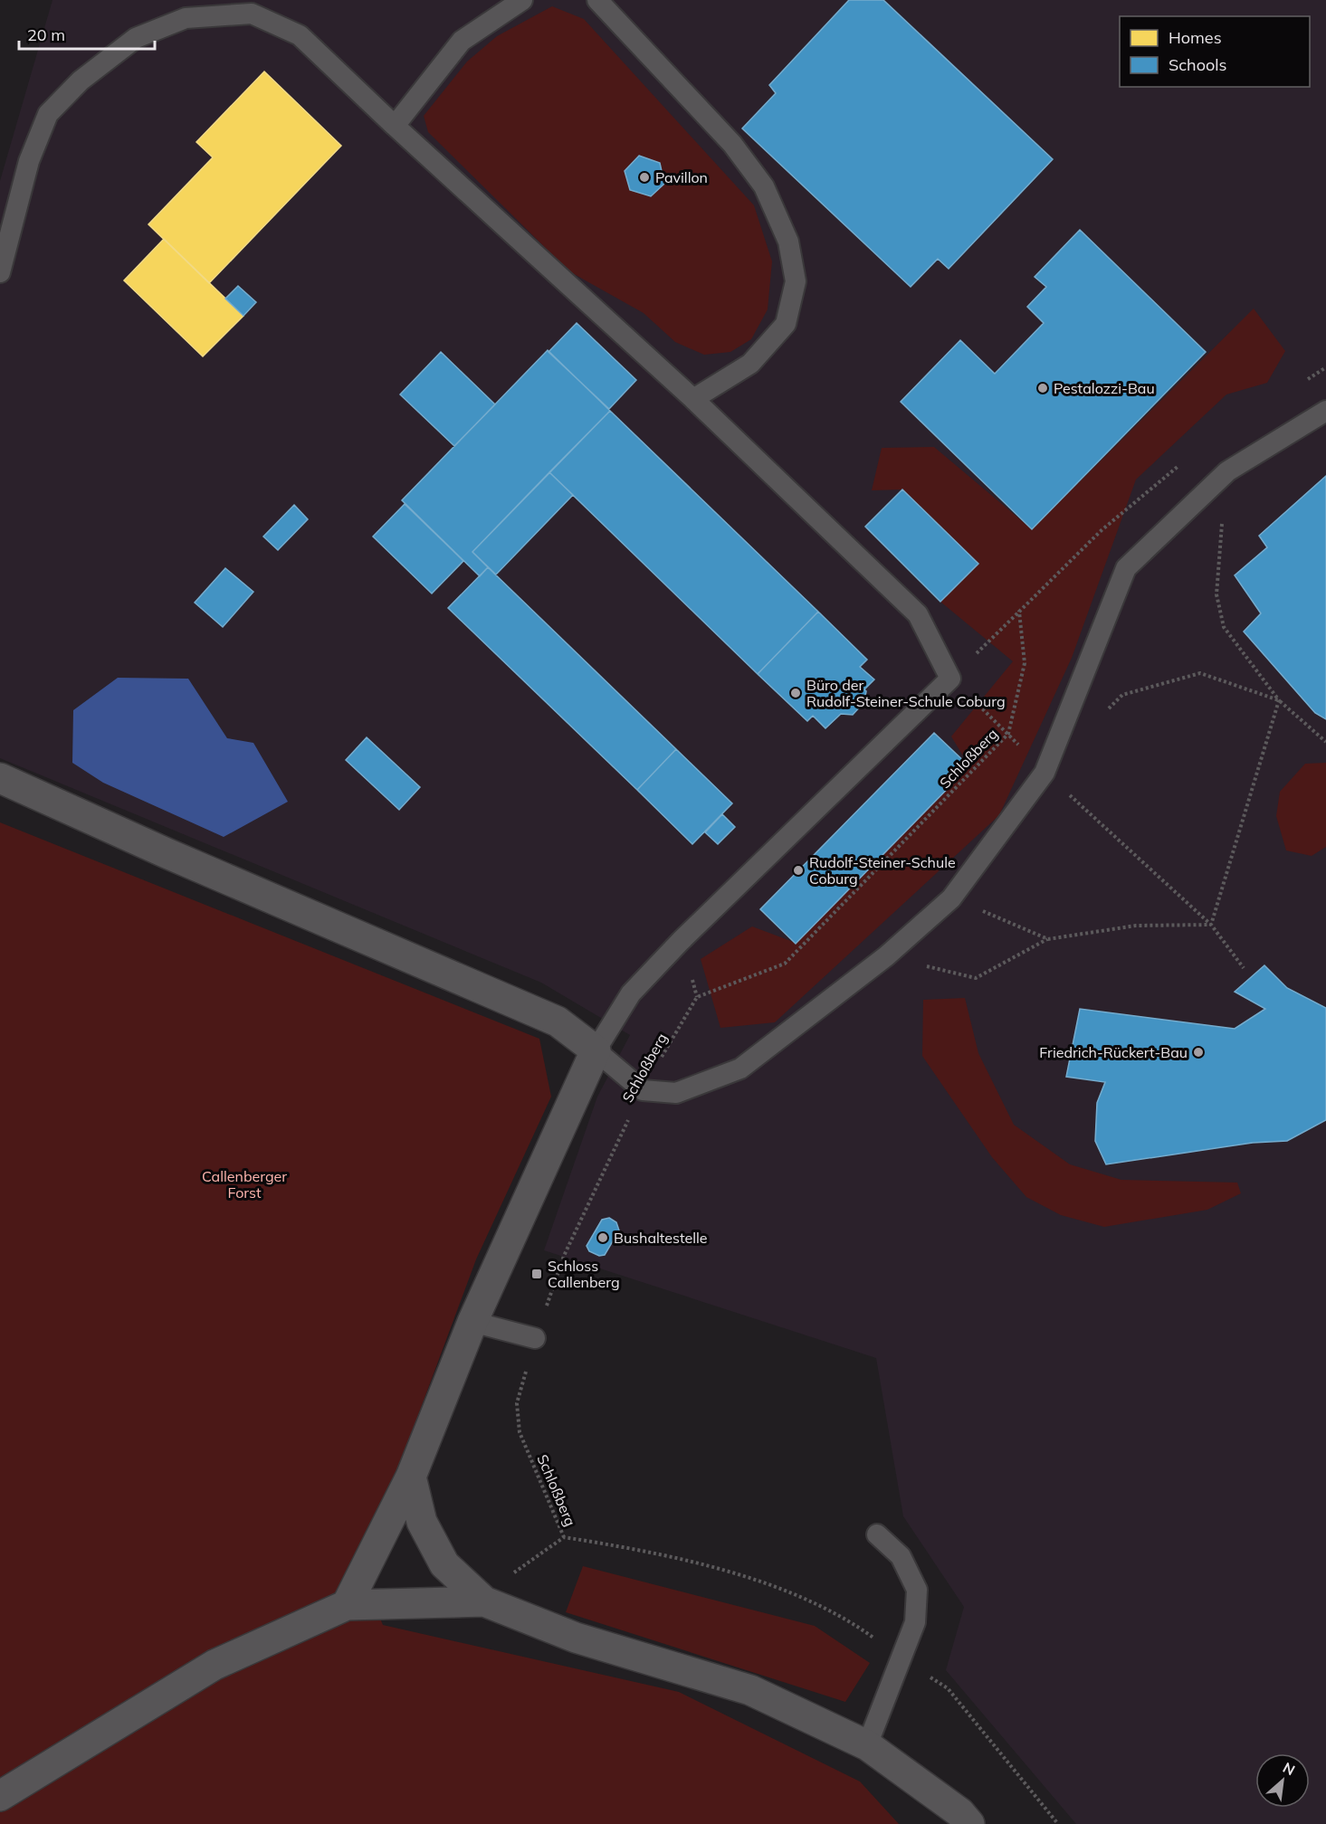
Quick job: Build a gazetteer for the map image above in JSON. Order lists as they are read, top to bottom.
{
  "streets": {
    "path": ["Schloßberg"]
  },
  "parks": ["Callenberger Forst"],
  "places": {
    "other": [
      "Pavillon",
      "Pestalozzi-Bau",
      "Büro der Rudolf-Steiner-Schule Coburg",
      "Rudolf-Steiner-Schule Coburg",
      "Friedrich-Rückert-Bau",
      "Bushaltestelle"
    ],
    "transit": ["Schloss Callenberg"]
  },
  "legend": ["Homes", "Schools"],
  "scale_bar": "20 m",
  "north": "top right"
}
